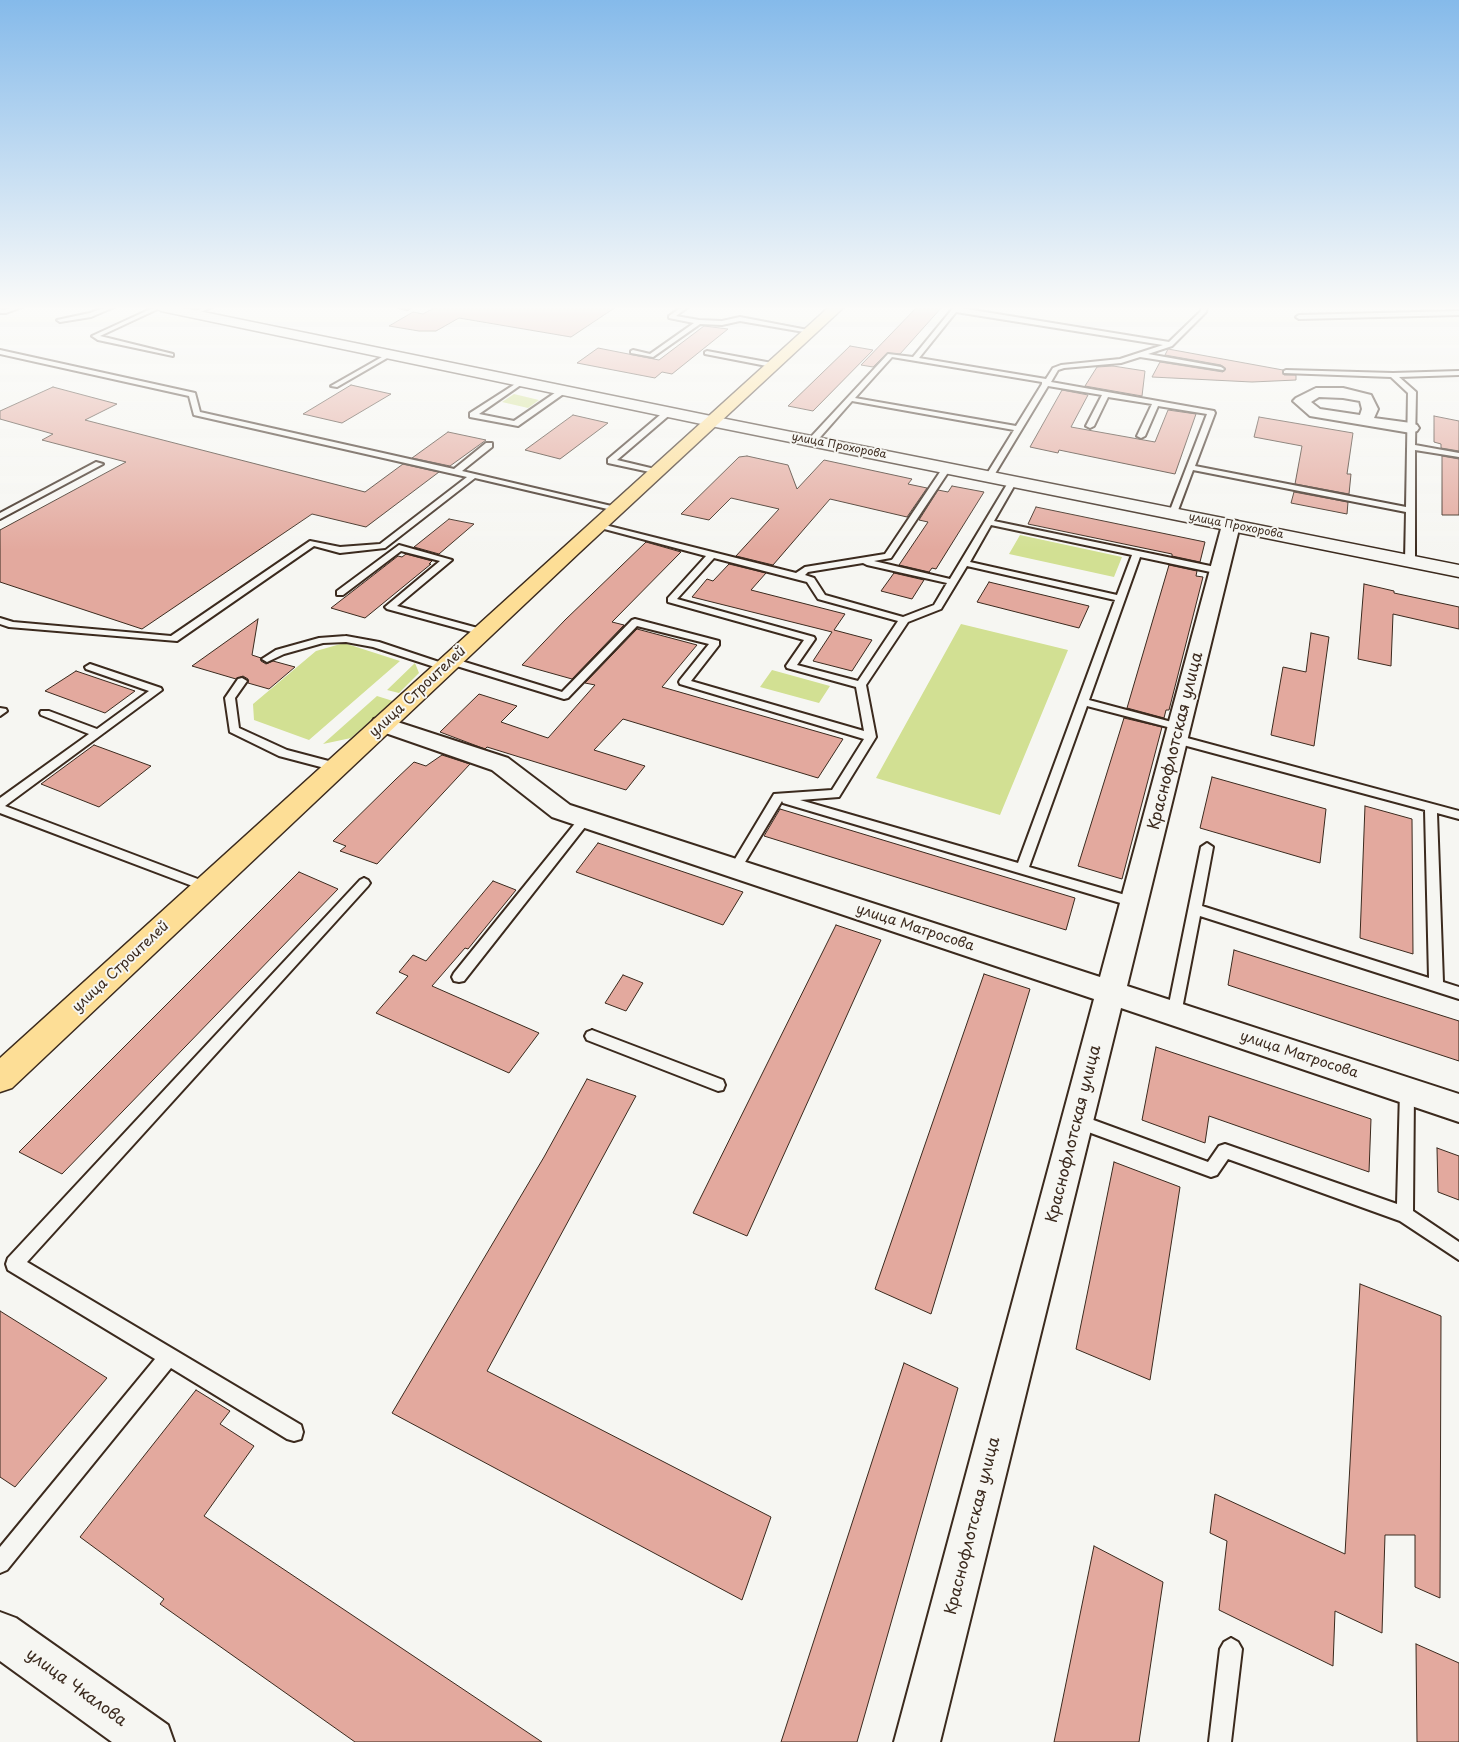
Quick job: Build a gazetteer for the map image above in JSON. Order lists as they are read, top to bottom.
{
  "streets": {
    "main road": ["улица Строителей"],
    "street": [
      "улица Прохорова",
      "Краснофлотская улица",
      "улица Матросова",
      "улица Чкалова"
    ]
  },
  "crossings": [
    ["улица Прохорова", "улица Строителей"],
    ["улица Прохорова", "Краснофлотская улица"],
    ["улица Строителей", "улица Матросова"],
    ["Краснофлотская улица", "улица Матросова"]
  ]
}
